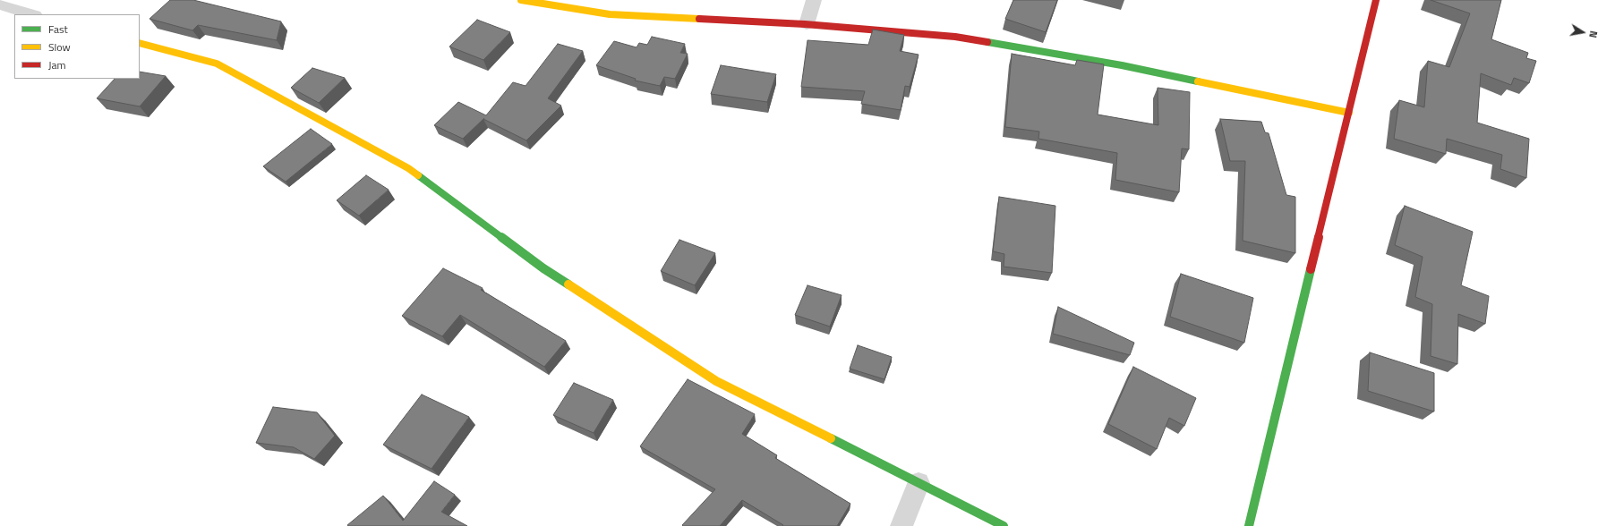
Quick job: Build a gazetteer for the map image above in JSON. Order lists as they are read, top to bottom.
{
  "legend": ["Fast", "Slow", "Jam"],
  "north": "right"
}
